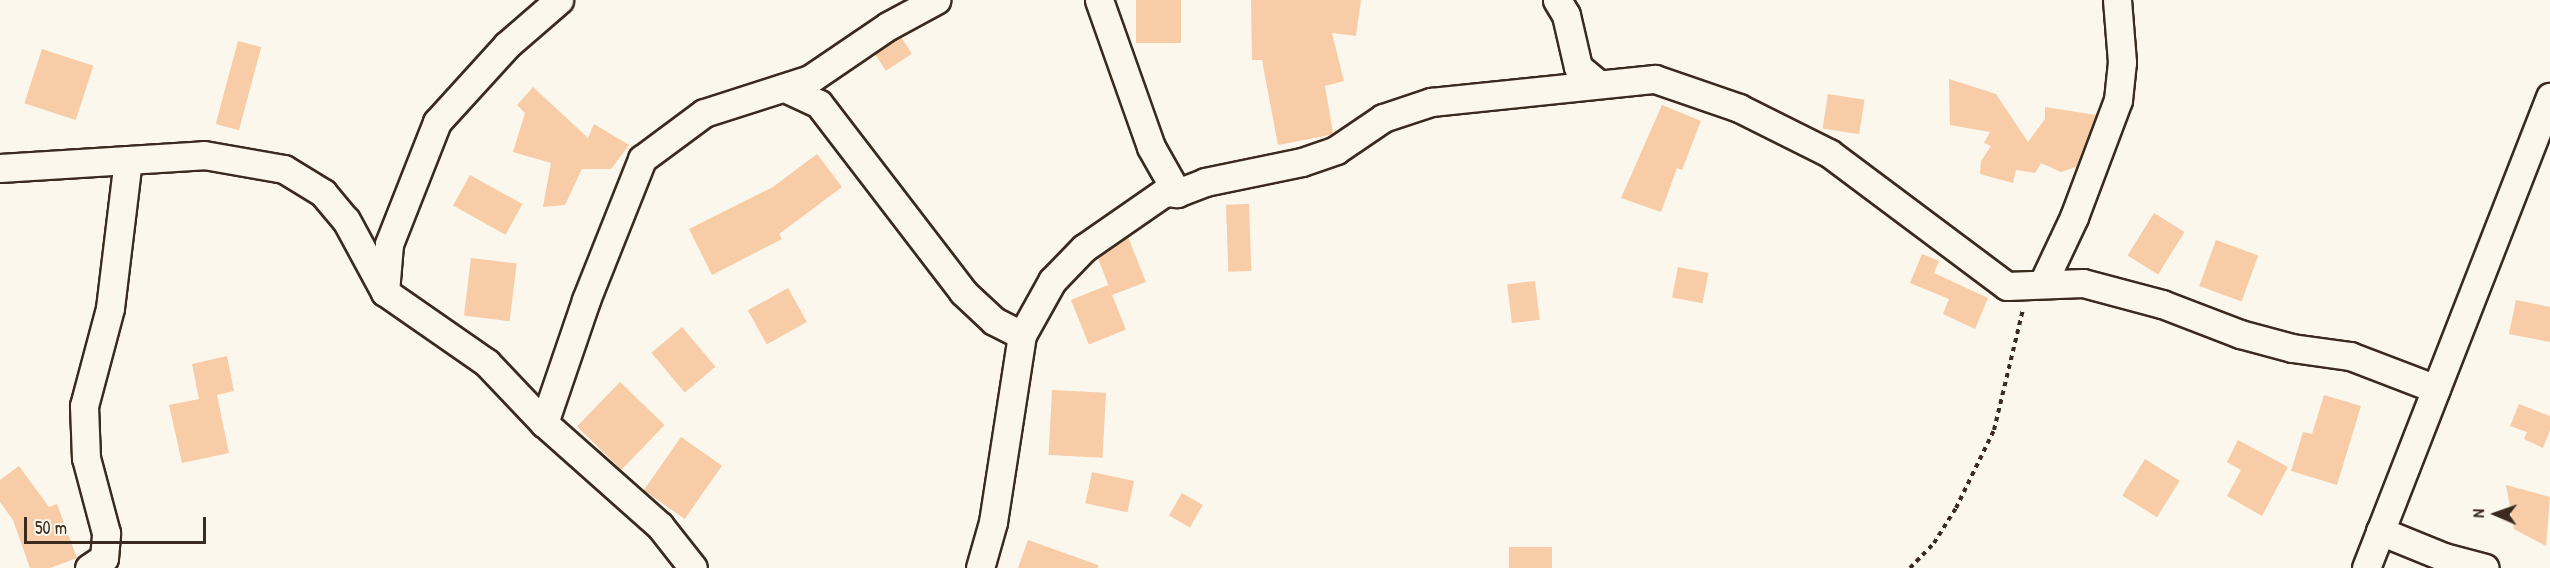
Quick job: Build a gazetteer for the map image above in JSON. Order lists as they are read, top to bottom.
{
  "scale_bar": "50 m",
  "north": "left"
}
